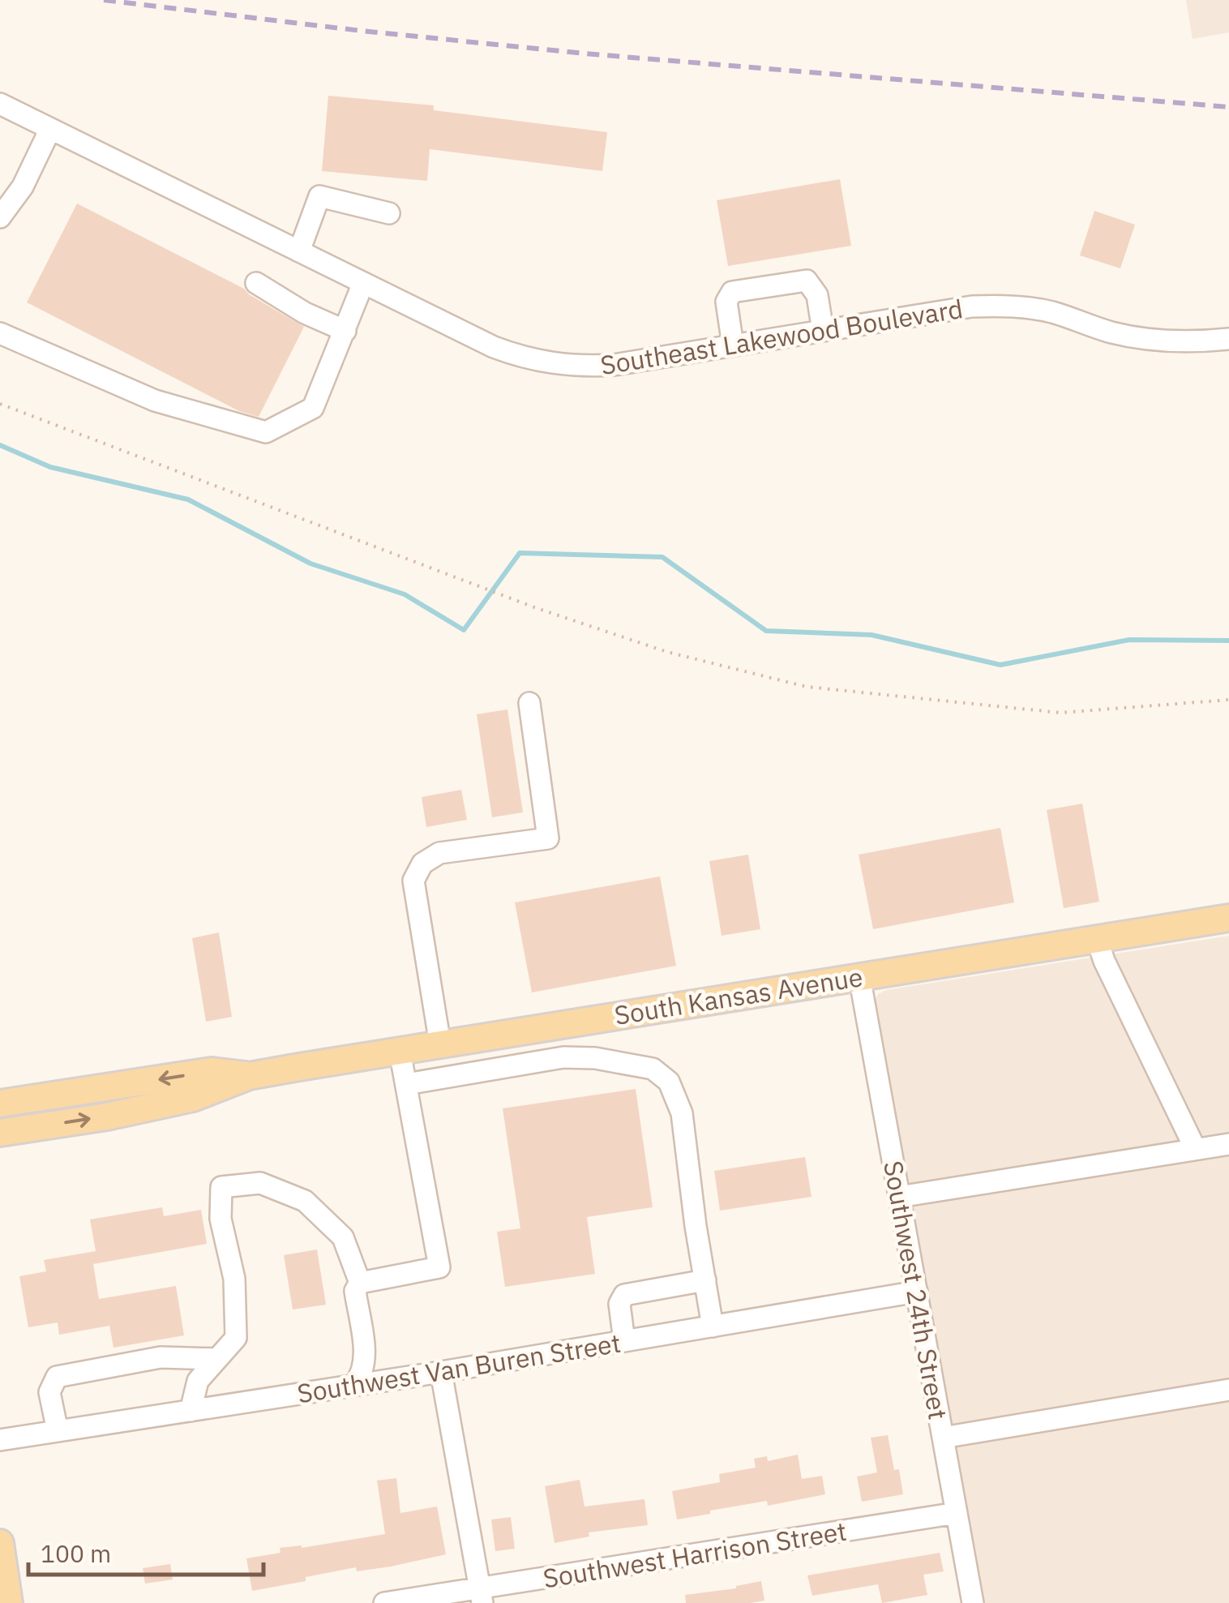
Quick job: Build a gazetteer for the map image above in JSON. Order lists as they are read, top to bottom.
{
  "streets": {
    "main road": ["South Kansas Avenue"],
    "street": [
      "Southeast Lakewood Boulevard",
      "Southwest 24th Street",
      "Southwest Van Buren Street",
      "Southwest Harrison Street"
    ]
  },
  "crossings": [
    ["South Kansas Avenue", "Southwest 24th Street"],
    ["Southwest 24th Street", "Southwest Van Buren Street"],
    ["Southwest 24th Street", "Southwest Harrison Street"]
  ],
  "scale_bar": "100 m"
}
